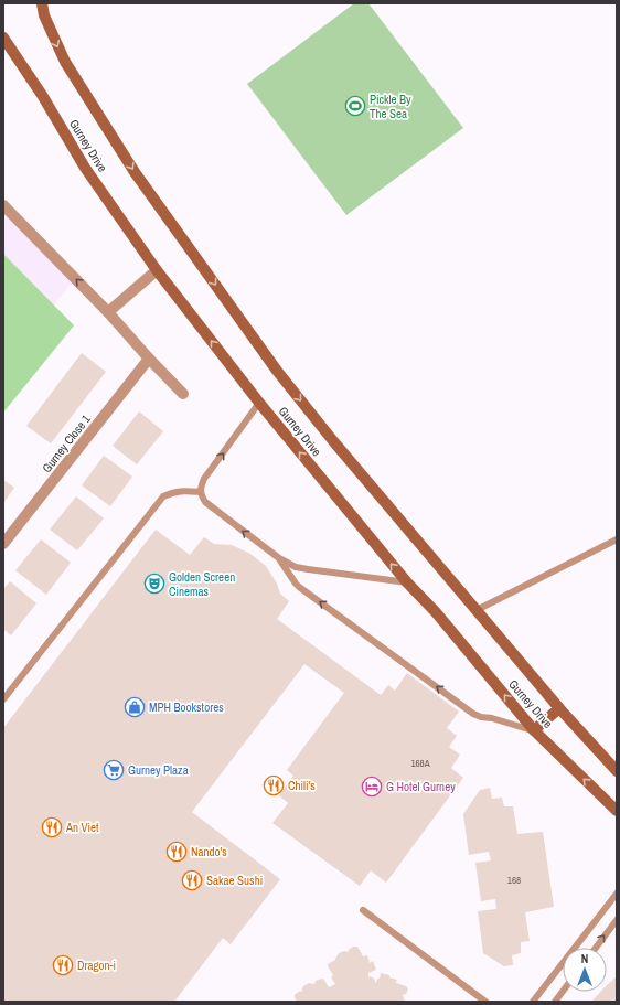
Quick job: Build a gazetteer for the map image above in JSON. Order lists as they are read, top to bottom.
{
  "streets": {
    "main road": ["Gurney Drive"],
    "street": ["Gurney Close 1"]
  },
  "places": {
    "sports": ["Pickle By The Sea"],
    "theatre": ["Golden Screen Cinemas"],
    "shop": ["MPH Bookstores"],
    "supermarket": ["Gurney Plaza"],
    "restaurant": [
      "Chili's",
      "An Viet",
      "Nando's",
      "Sakae Sushi",
      "Dragon-i"
    ],
    "hotel": ["G Hotel Gurney"]
  },
  "house_numbers": ["168A", "168"],
  "north": "top"
}
